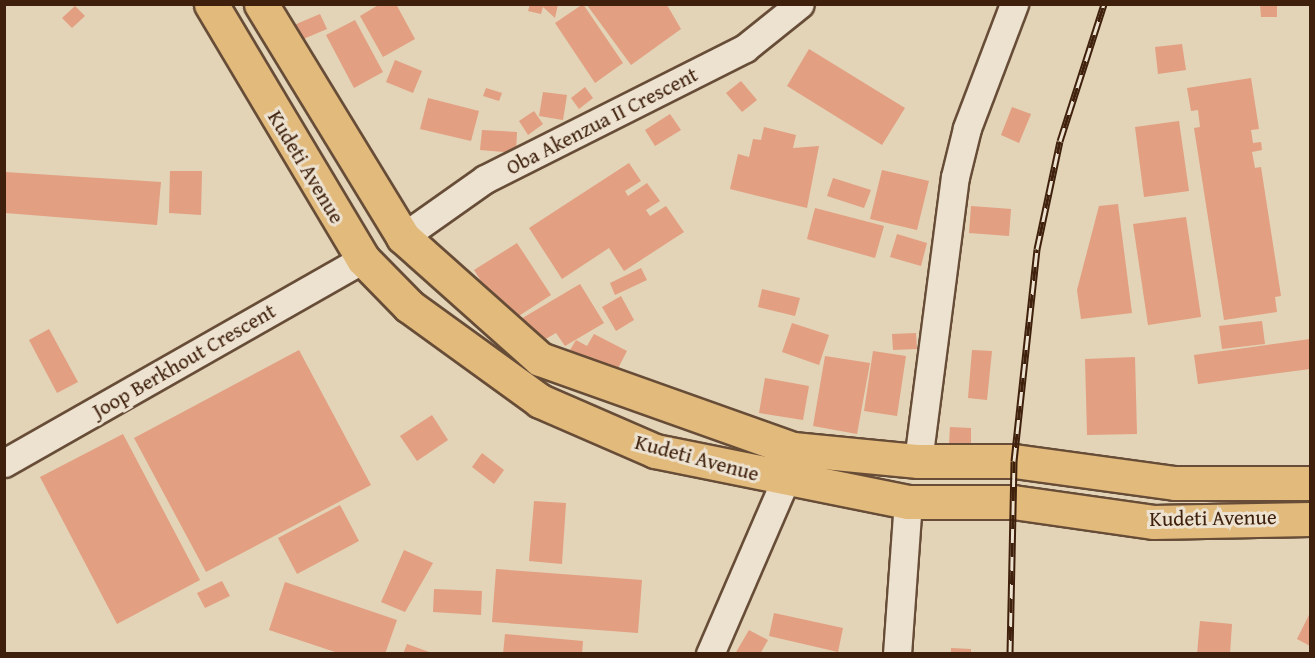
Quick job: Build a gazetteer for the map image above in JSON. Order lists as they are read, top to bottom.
{
  "streets": {
    "main road": ["Kudeti Avenue"],
    "street": ["Oba Akenzua II Crescent", "Joop Berkhout Crescent"]
  },
  "crossings": [
    ["Oba Akenzua II Crescent", "Kudeti Avenue"],
    ["Kudeti Avenue", "Joop Berkhout Crescent"]
  ]
}
